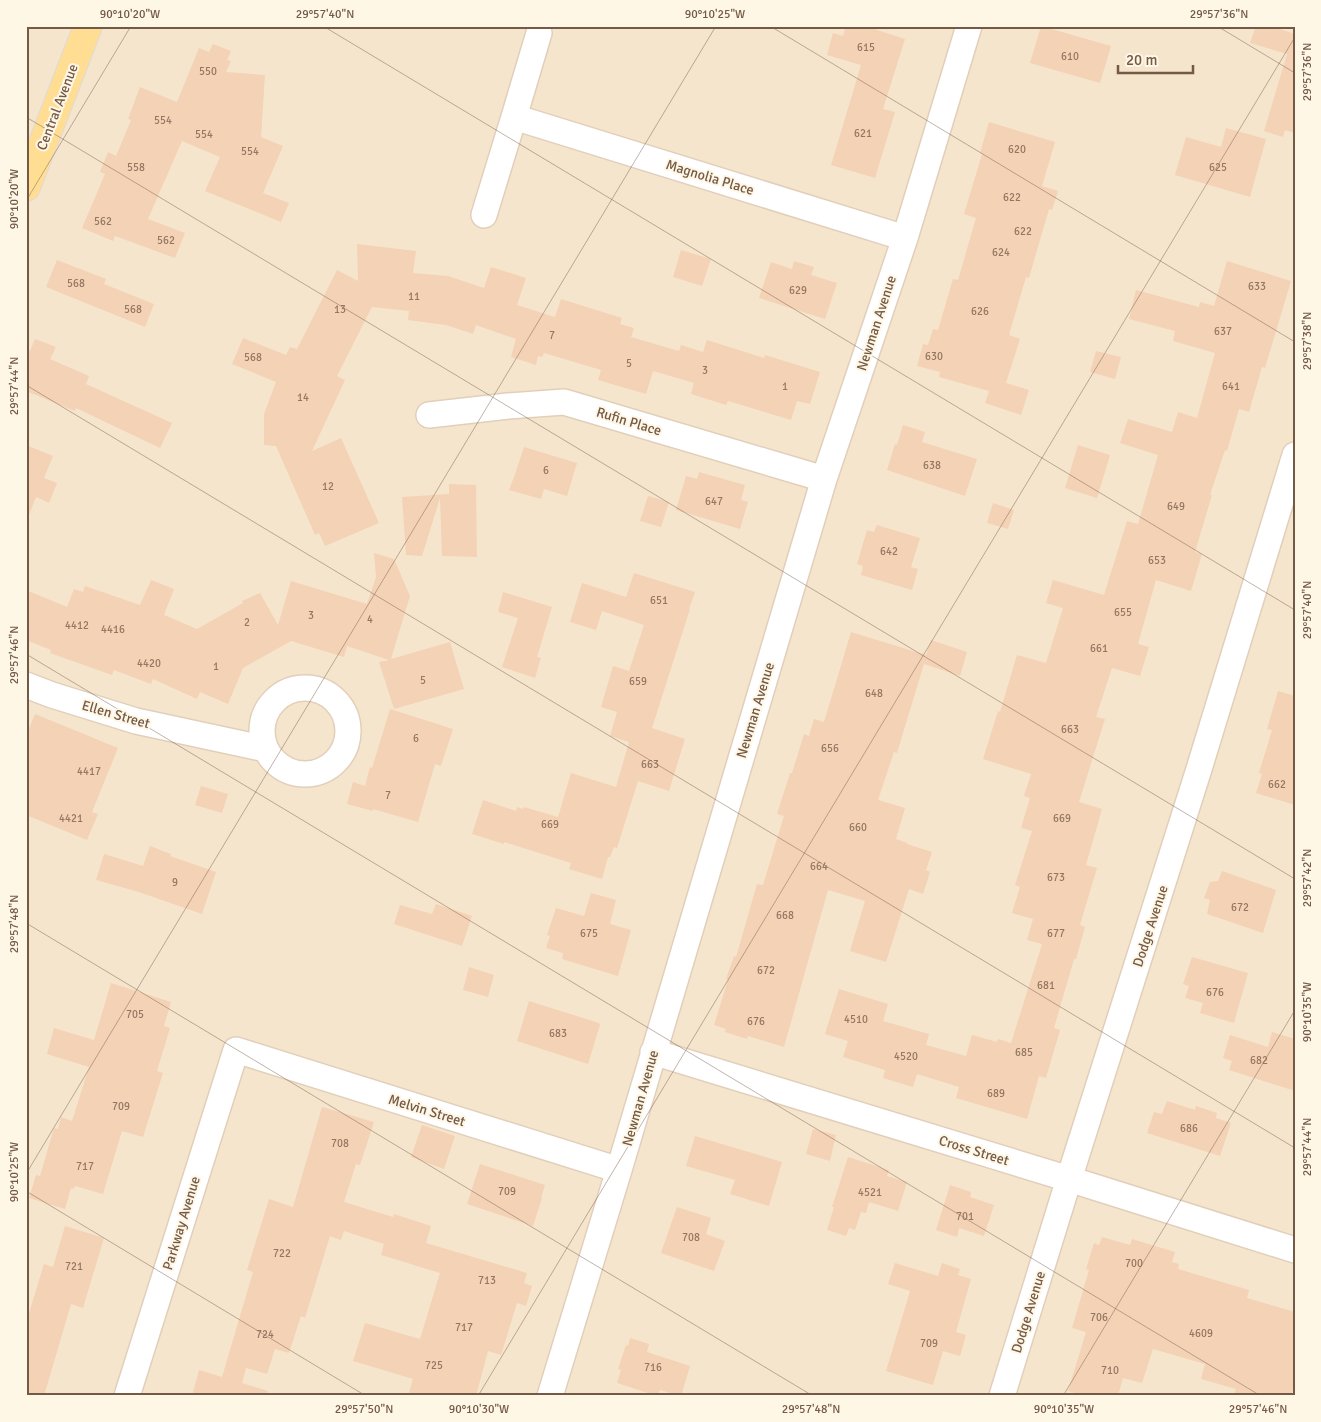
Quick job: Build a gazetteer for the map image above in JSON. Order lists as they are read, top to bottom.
{
  "streets": {
    "main road": ["Central Avenue"],
    "street": [
      "Magnolia Place",
      "Newman Avenue",
      "Rufin Place",
      "Ellen Street",
      "Dodge Avenue",
      "Melvin Street",
      "Cross Street",
      "Parkway Avenue"
    ]
  },
  "crossings": [
    ["Magnolia Place", "Newman Avenue"],
    ["Newman Avenue", "Rufin Place"],
    ["Newman Avenue", "Melvin Street"],
    ["Newman Avenue", "Cross Street"],
    ["Dodge Avenue", "Cross Street"],
    ["Melvin Street", "Parkway Avenue"]
  ],
  "house_numbers": [
    "615",
    "610",
    "550",
    "554",
    "621",
    "554",
    "620",
    "554",
    "558",
    "625",
    "622",
    "562",
    "622",
    "562",
    "624",
    "568",
    "633",
    "629",
    "11",
    "568",
    "13",
    "626",
    "637",
    "7",
    "630",
    "568",
    "5",
    "3",
    "1",
    "641",
    "14",
    "638",
    "6",
    "12",
    "647",
    "649",
    "642",
    "653",
    "651",
    "655",
    "3",
    "4",
    "2",
    "4412",
    "4416",
    "661",
    "4420",
    "1",
    "5",
    "659",
    "648",
    "663",
    "6",
    "656",
    "663",
    "4417",
    "662",
    "7",
    "4421",
    "669",
    "669",
    "660",
    "664",
    "673",
    "9",
    "672",
    "668",
    "675",
    "677",
    "672",
    "681",
    "676",
    "705",
    "4510",
    "676",
    "683",
    "685",
    "4520",
    "682",
    "689",
    "709",
    "686",
    "708",
    "717",
    "709",
    "4521",
    "701",
    "708",
    "722",
    "700",
    "721",
    "713",
    "706",
    "717",
    "4609",
    "724",
    "709",
    "725",
    "716",
    "710"
  ],
  "scale_bar": "20 m",
  "coordinates": [
    "90°10'20\"W",
    "29°57'40\"N",
    "90°10'25\"W",
    "29°57'36\"N",
    "29°57'38\"N",
    "29°57'44\"N",
    "29°57'46\"N",
    "29°57'42\"N",
    "29°57'48\"N",
    "90°10'35\"W",
    "29°57'50\"N",
    "90°10'30\"W"
  ]
}
